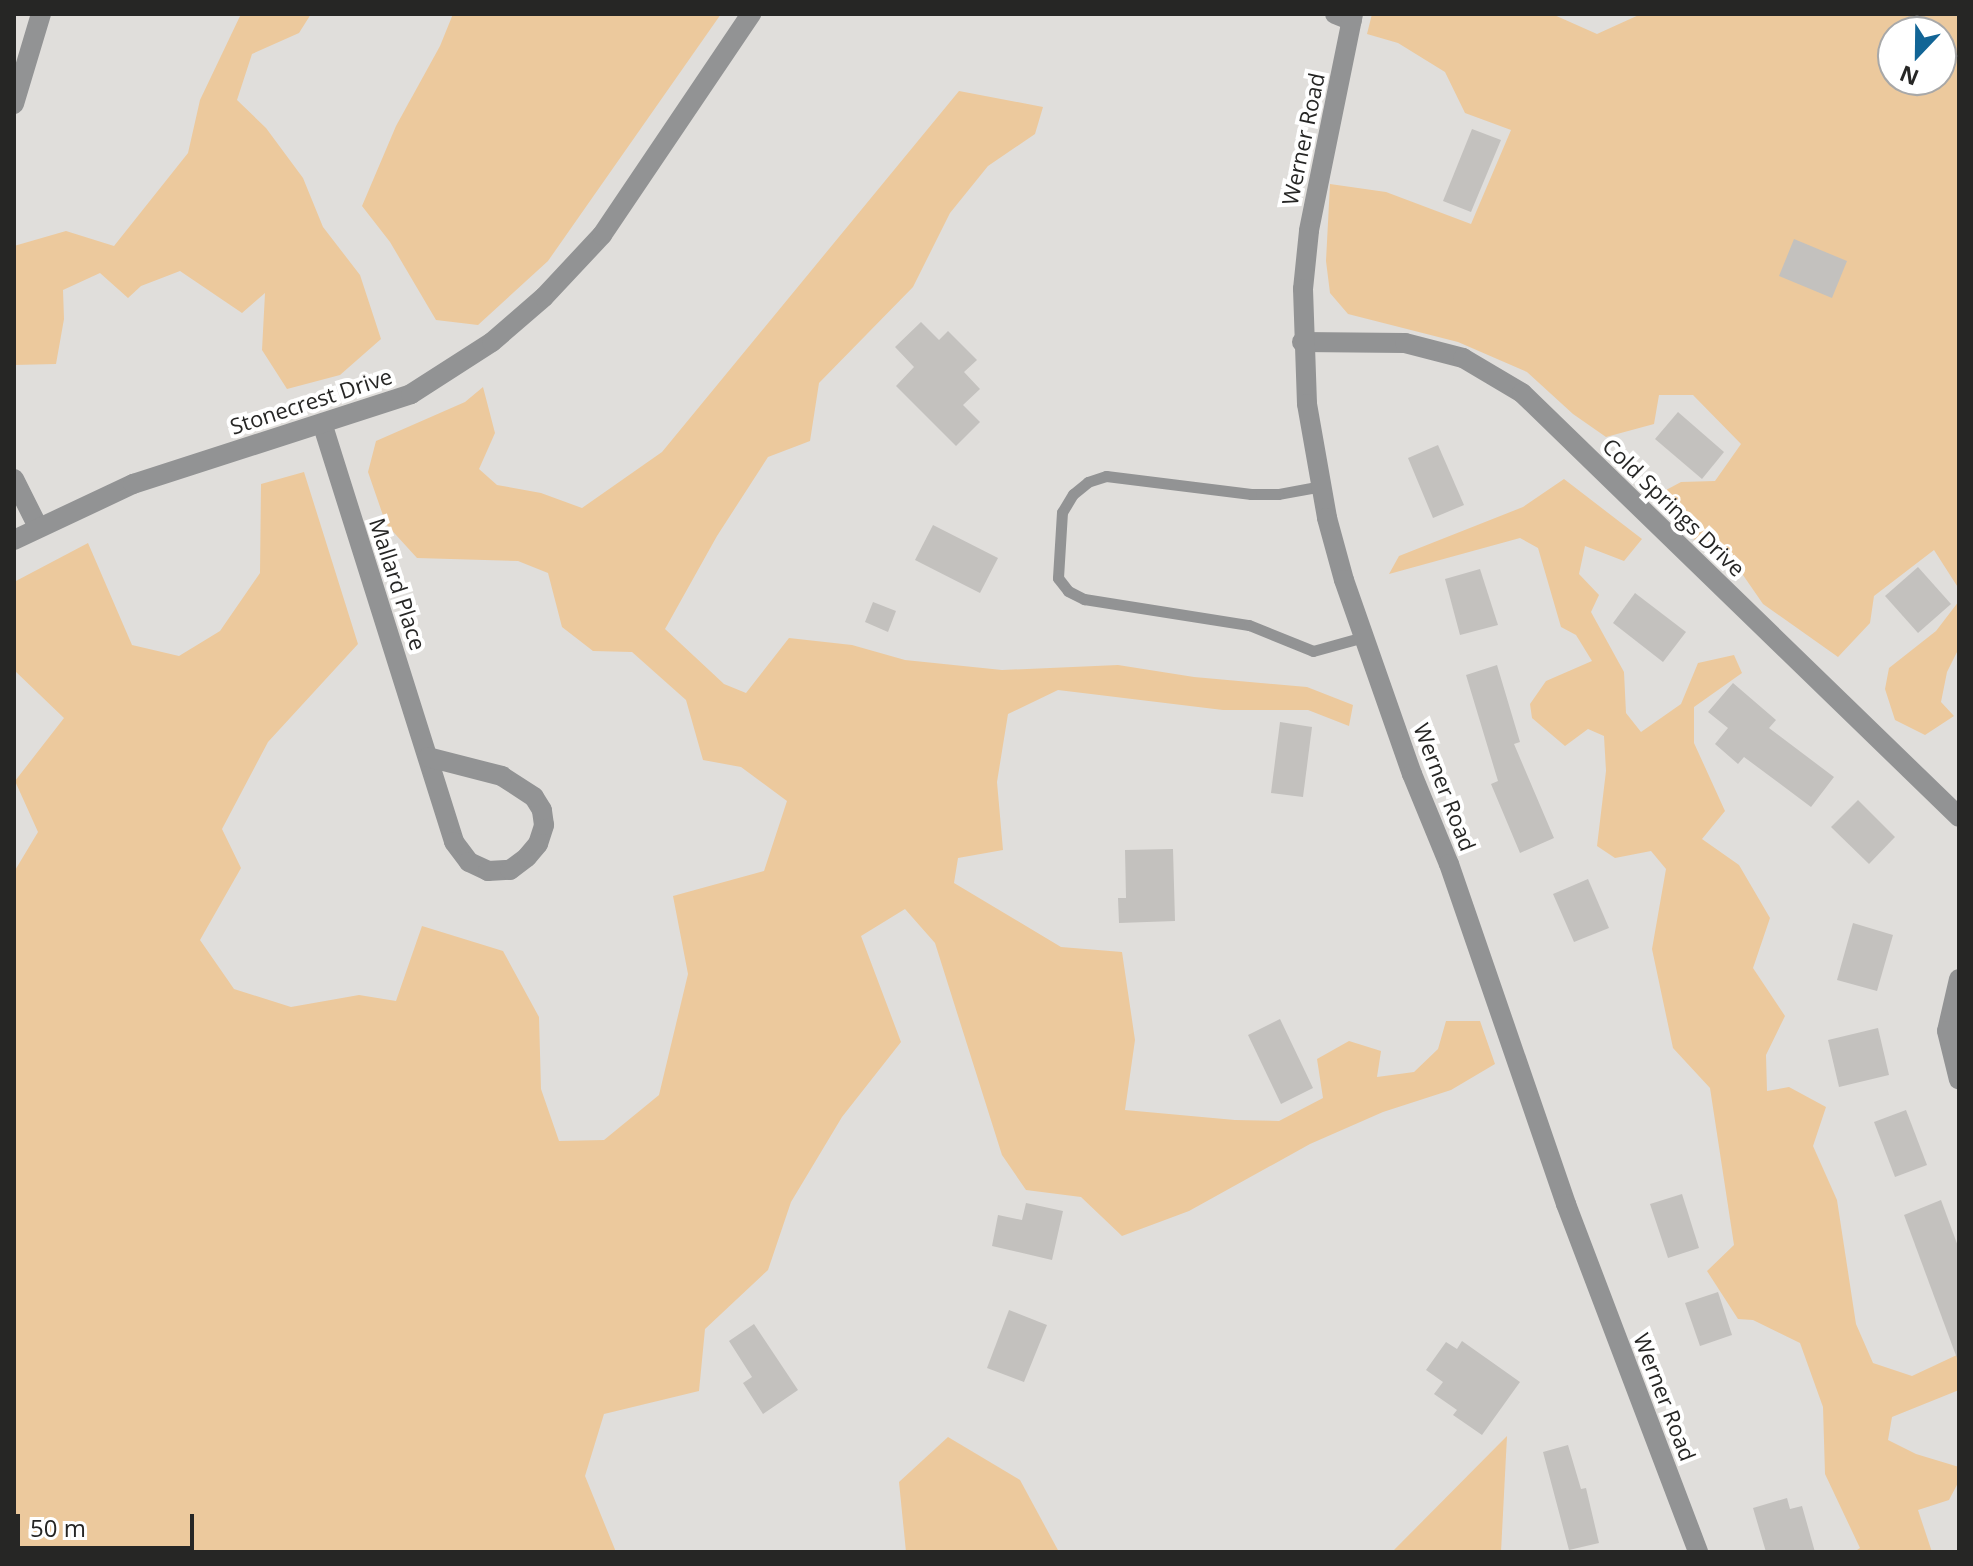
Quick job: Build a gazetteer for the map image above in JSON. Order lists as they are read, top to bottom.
{
  "streets": {
    "street": [
      "Werner Road",
      "Stonecrest Drive",
      "Cold Springs Drive",
      "Mallard Place"
    ]
  },
  "crossings": [
    ["Werner Road", "Cold Springs Drive"],
    ["Stonecrest Drive", "Mallard Place"]
  ],
  "scale_bar": "50 m",
  "north": "bottom"
}
